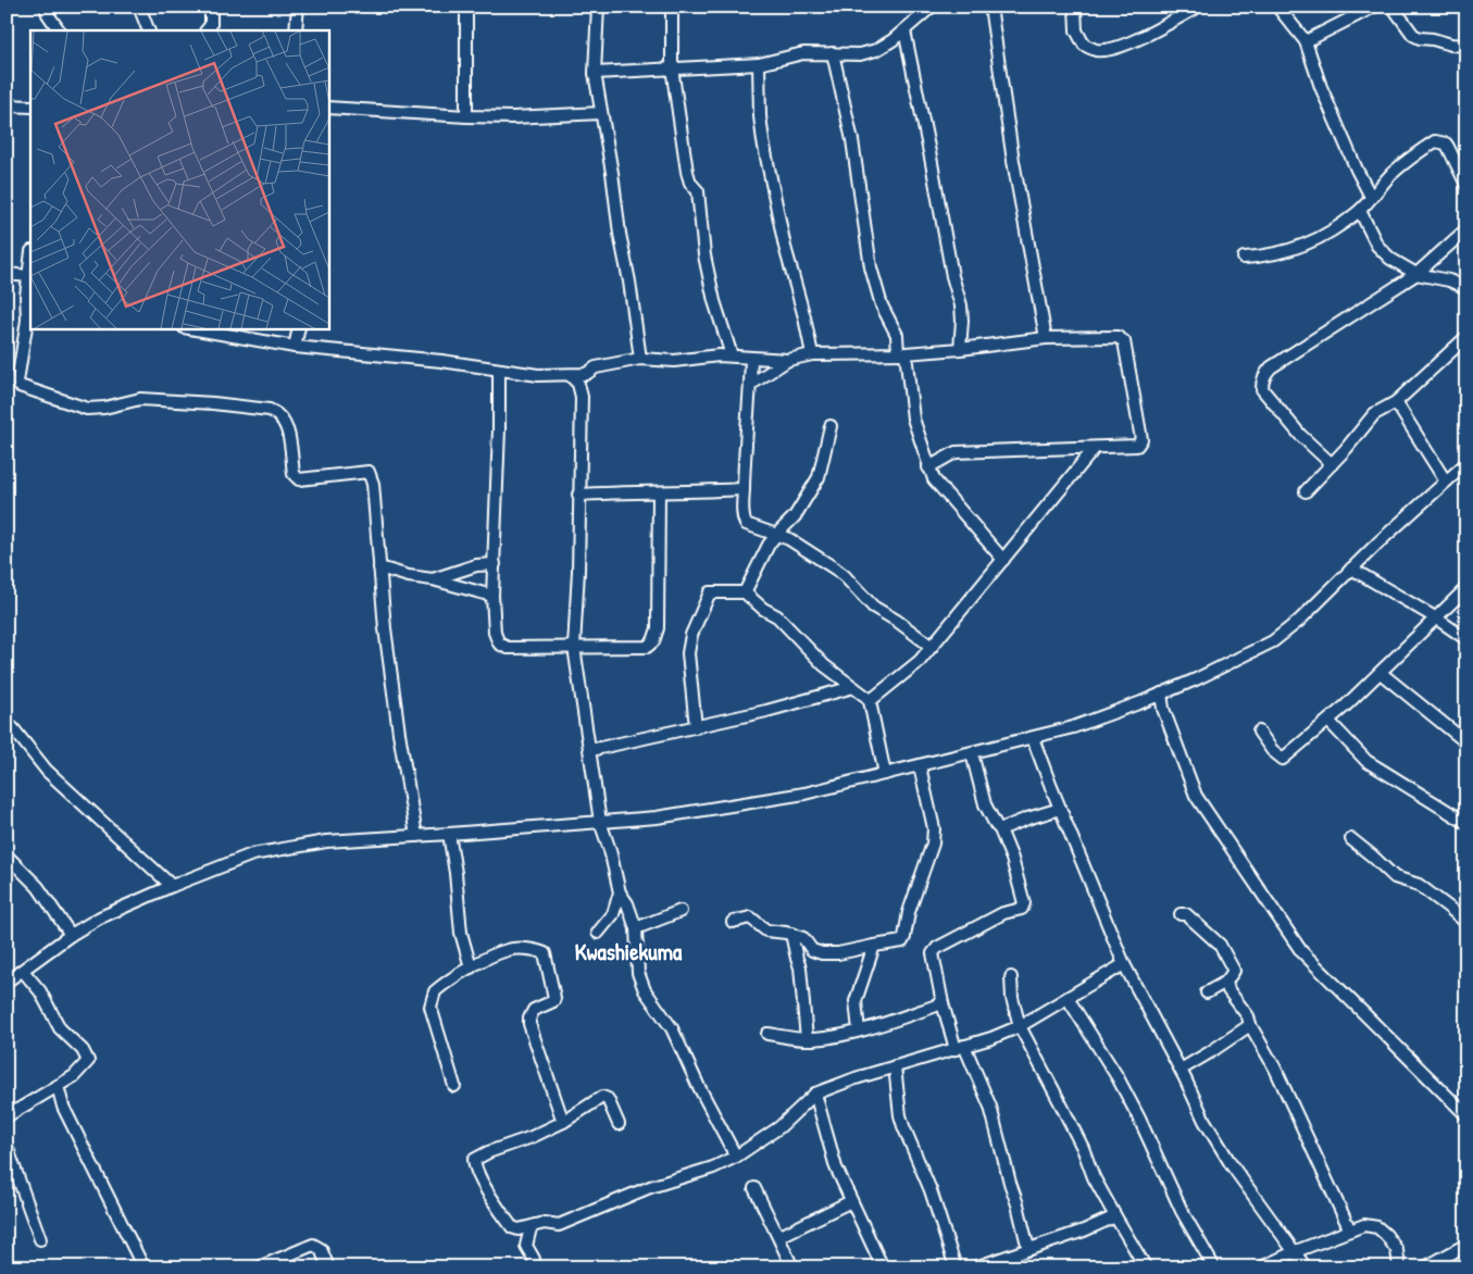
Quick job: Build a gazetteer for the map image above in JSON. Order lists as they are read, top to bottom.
{
  "districts": ["Kwashiekuma"]
}
